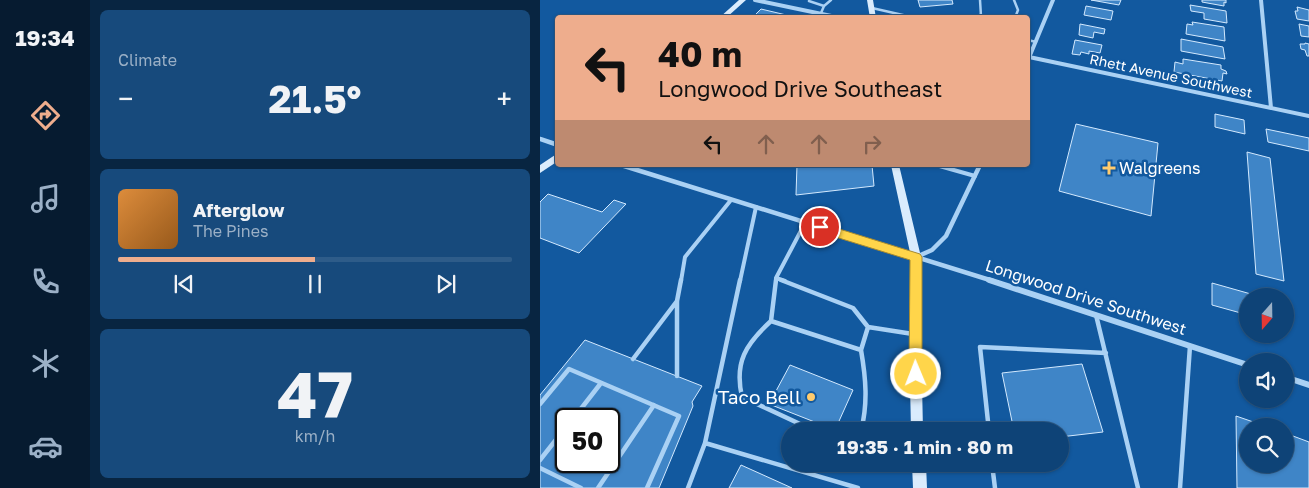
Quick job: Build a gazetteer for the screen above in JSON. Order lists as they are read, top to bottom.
{
  "streets": {
    "street": ["Rhett Avenue Southwest", "Longwood Drive Southwest"]
  },
  "places": {
    "health": ["Walgreens"],
    "other": ["Taco Bell"]
  },
  "north": "bottom",
  "page": {
    "tabs": "19:34",
    "tile": [
      "Climate",
      ["47", "km/h"]
    ],
    "turn": ["40 m", "Longwood Drive Southeast"],
    "heat": ["−", "21.5°", "+"],
    "song": ["Afterglow", "The Pines"],
    "limit": "50",
    "trip": "19:35 · 1 min · 80 m"
  }
}
